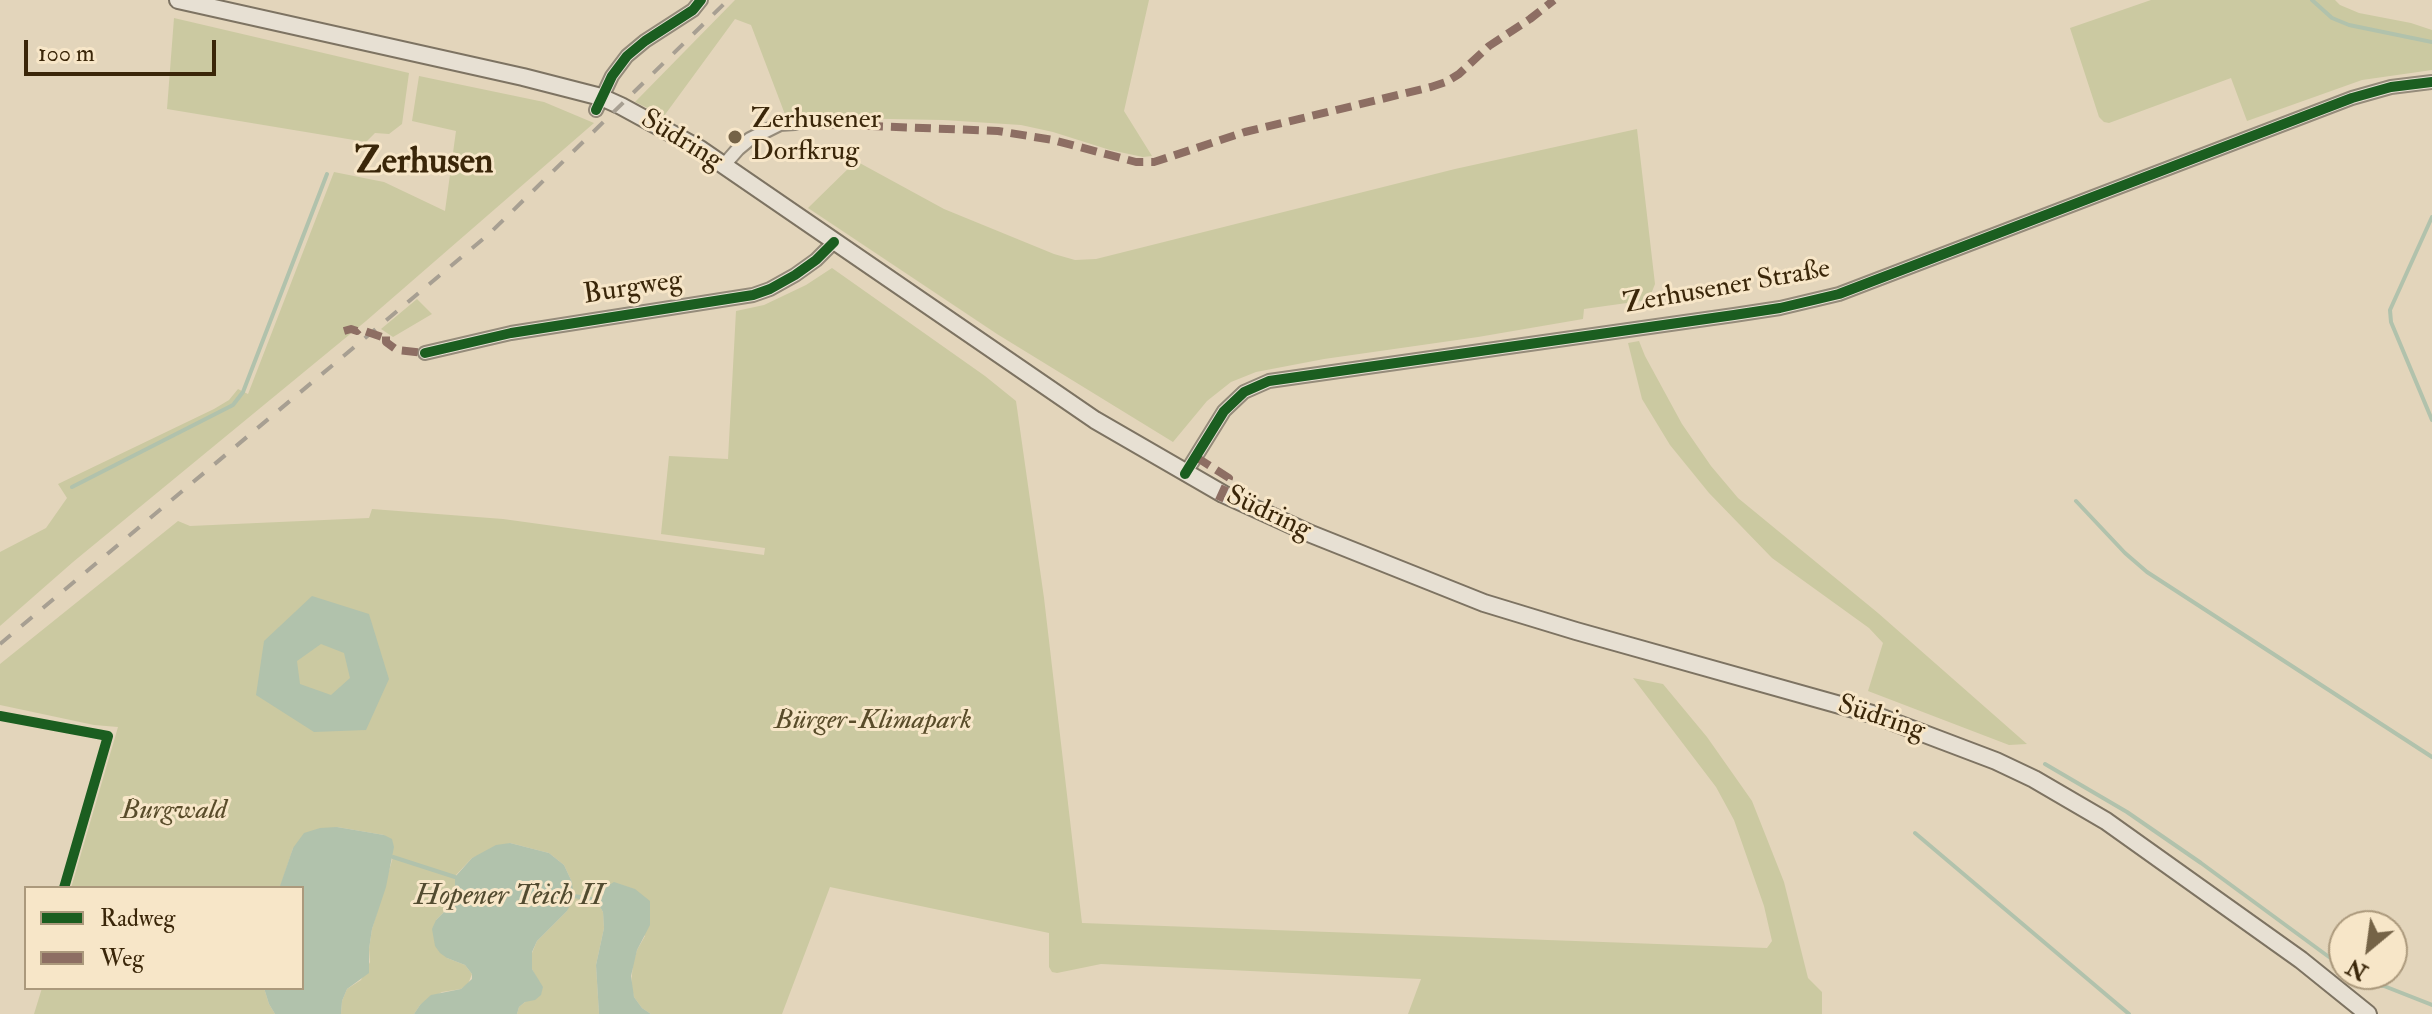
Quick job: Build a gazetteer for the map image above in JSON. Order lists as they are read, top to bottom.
{
  "streets": {
    "main road": ["Südring"],
    "street": ["Zerhusener Straße", "Burgweg"]
  },
  "crossings": [
    ["Südring", "Zerhusener Straße"],
    ["Südring", "Burgweg"]
  ],
  "districts": ["Zerhusen"],
  "water": ["Hopener Teich II"],
  "parks": ["Bürger-Klimapark", "Burgwald"],
  "places": ["Zerhusener Dorfkrug"],
  "legend": ["Radweg", "Weg"],
  "scale_bar": "100 m",
  "north": "bottom left"
}
